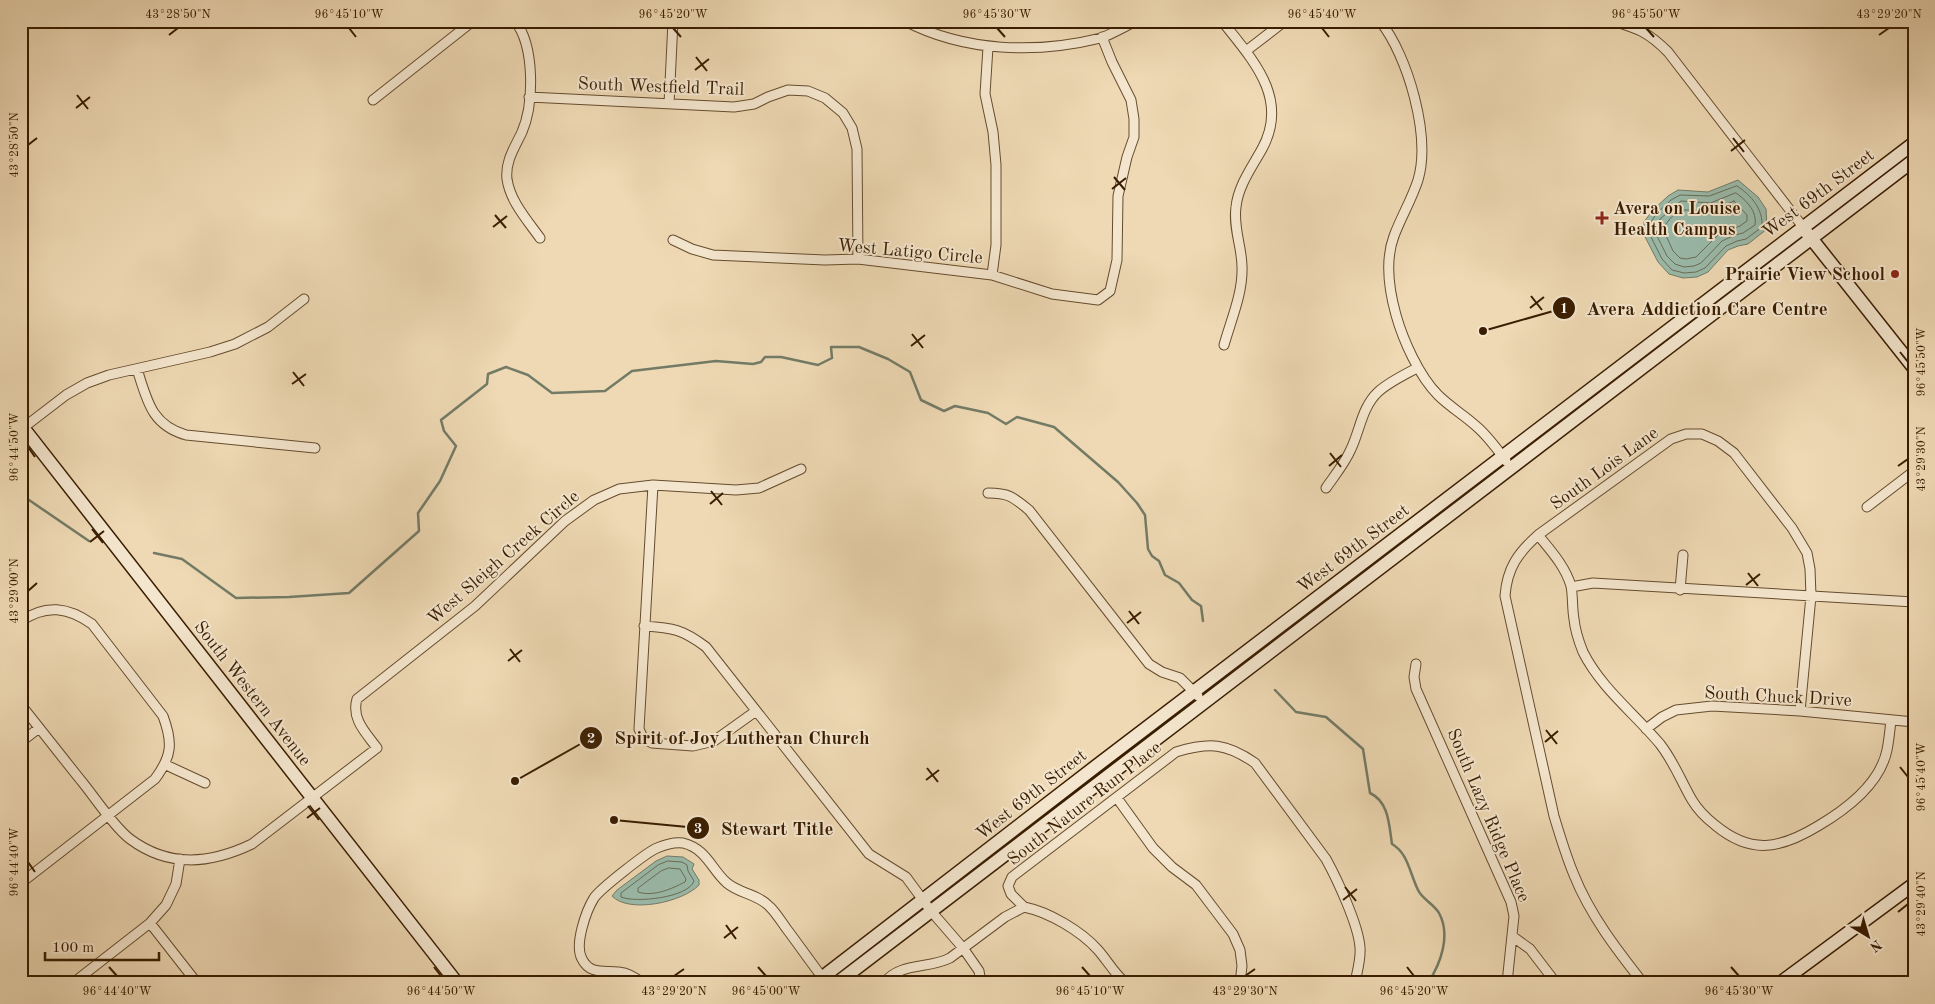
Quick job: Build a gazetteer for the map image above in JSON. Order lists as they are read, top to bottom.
{
  "streets": {
    "main road": ["West 69th Street", "South Western Avenue"],
    "street": [
      "South Westfield Trail",
      "West Latigo Circle",
      "South Lois Lane",
      "West Sleigh Creek Circle",
      "South Chuck Drive",
      "South Nature Run Place",
      "South Lazy Ridge Place"
    ]
  },
  "crossings": [
    ["South Westfield Trail", "West Latigo Circle"],
    ["South Lois Lane", "South Chuck Drive"],
    ["West Sleigh Creek Circle", "South Western Avenue"]
  ],
  "places": {
    "health": ["Avera on Louise Health Campus"],
    "other": [
      "Prairie View School",
      "Avera Addiction Care Centre",
      "Spirit of Joy Lutheran Church",
      "Stewart Title"
    ]
  },
  "scale_bar": "100 m",
  "north": "bottom right",
  "coordinates": [
    "43°28'50\"N",
    "96°45'10\"W",
    "96°45'20\"W",
    "96°45'30\"W",
    "96°45'40\"W",
    "96°45'50\"W",
    "43°29'20\"N",
    "96°44'50\"W",
    "43°29'30\"N",
    "43°29'00\"N",
    "96°44'40\"W",
    "43°29'40\"N",
    "96°45'00\"W"
  ]
}
